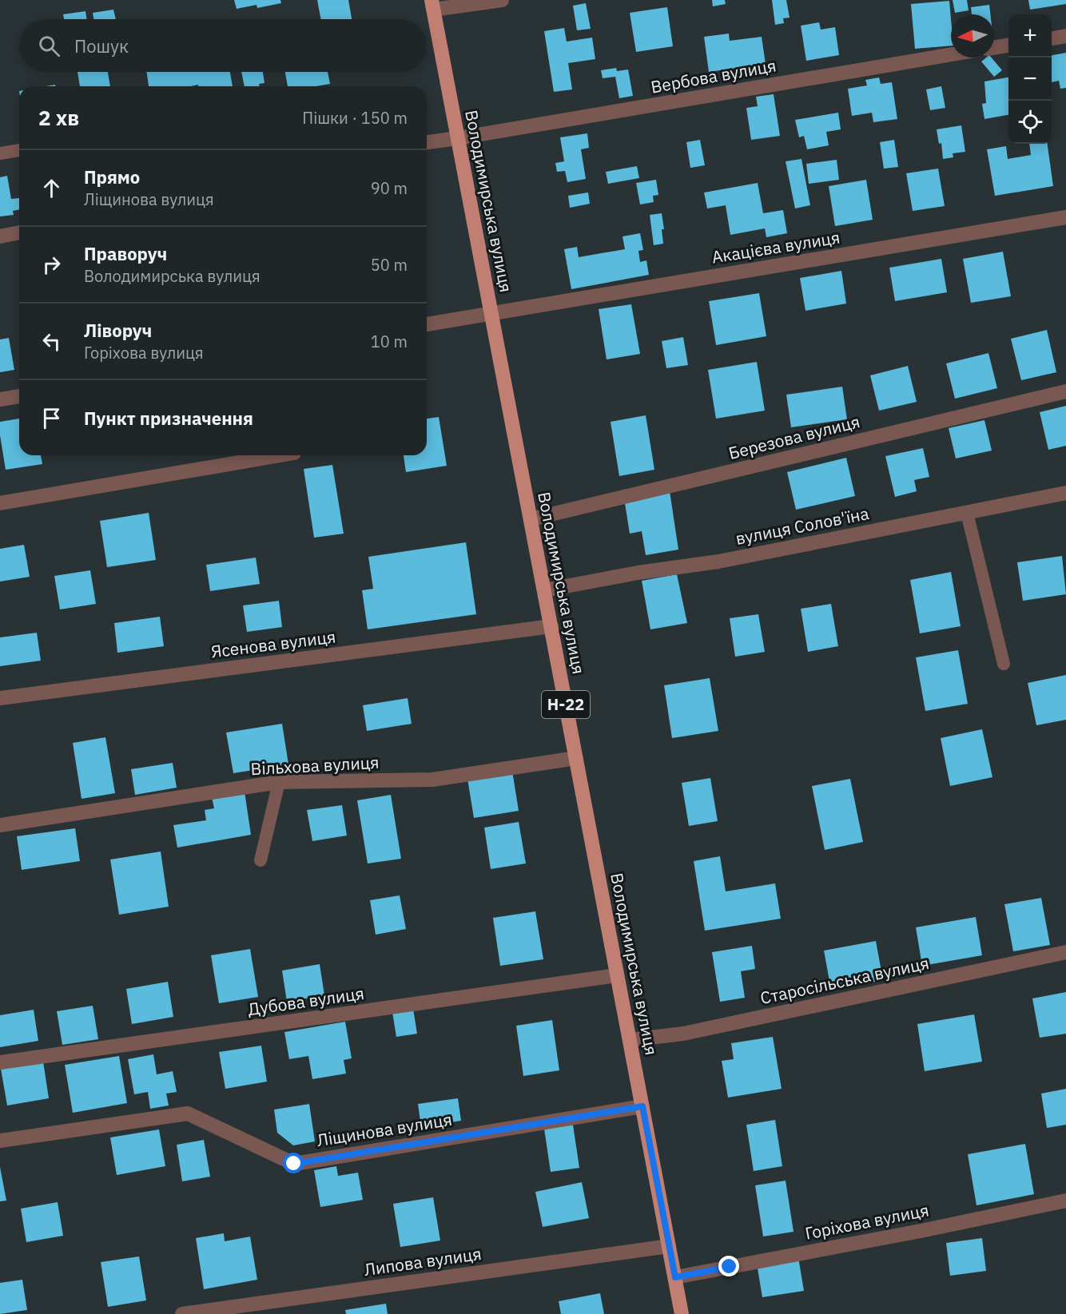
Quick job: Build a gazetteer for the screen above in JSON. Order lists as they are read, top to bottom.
{
  "streets": {
    "main road": ["Володимирська вулиця", "Н-22"],
    "street": [
      "Вербова вулиця",
      "Акацієва вулиця",
      "Березова вулиця",
      "вулиця Солов'їна",
      "Ясенова вулиця",
      "Вільхова вулиця",
      "Старосільська вулиця",
      "Дубова вулиця",
      "Ліщинова вулиця",
      "Горіхова вулиця",
      "Липова вулиця"
    ]
  },
  "crossings": [
    ["Вербова вулиця", "Володимирська вулиця"],
    ["Володимирська вулиця", "Акацієва вулиця"],
    ["Володимирська вулиця", "Березова вулиця"],
    ["Володимирська вулиця", "вулиця Солов'їна"],
    ["Володимирська вулиця", "Ясенова вулиця"],
    ["Володимирська вулиця", "Вільхова вулиця"],
    ["Володимирська вулиця", "Старосільська вулиця"],
    ["Володимирська вулиця", "Дубова вулиця"],
    ["Володимирська вулиця", "Ліщинова вулиця"],
    ["Володимирська вулиця", "Горіхова вулиця"],
    ["Володимирська вулиця", "Липова вулиця"]
  ],
  "north": "left",
  "page": {
    "map_buttons": ["+", "−"],
    "search": "Пошук",
    "heading": ["2 хв", "Пішки · 150 m"],
    "list": [
      ["Прямо", "Ліщинова вулиця", "90 m"],
      ["Праворуч", "Володимирська вулиця", "50 m"],
      ["Ліворуч", "Горіхова вулиця", "10 m"],
      "Пункт призначення"
    ]
  }
}
